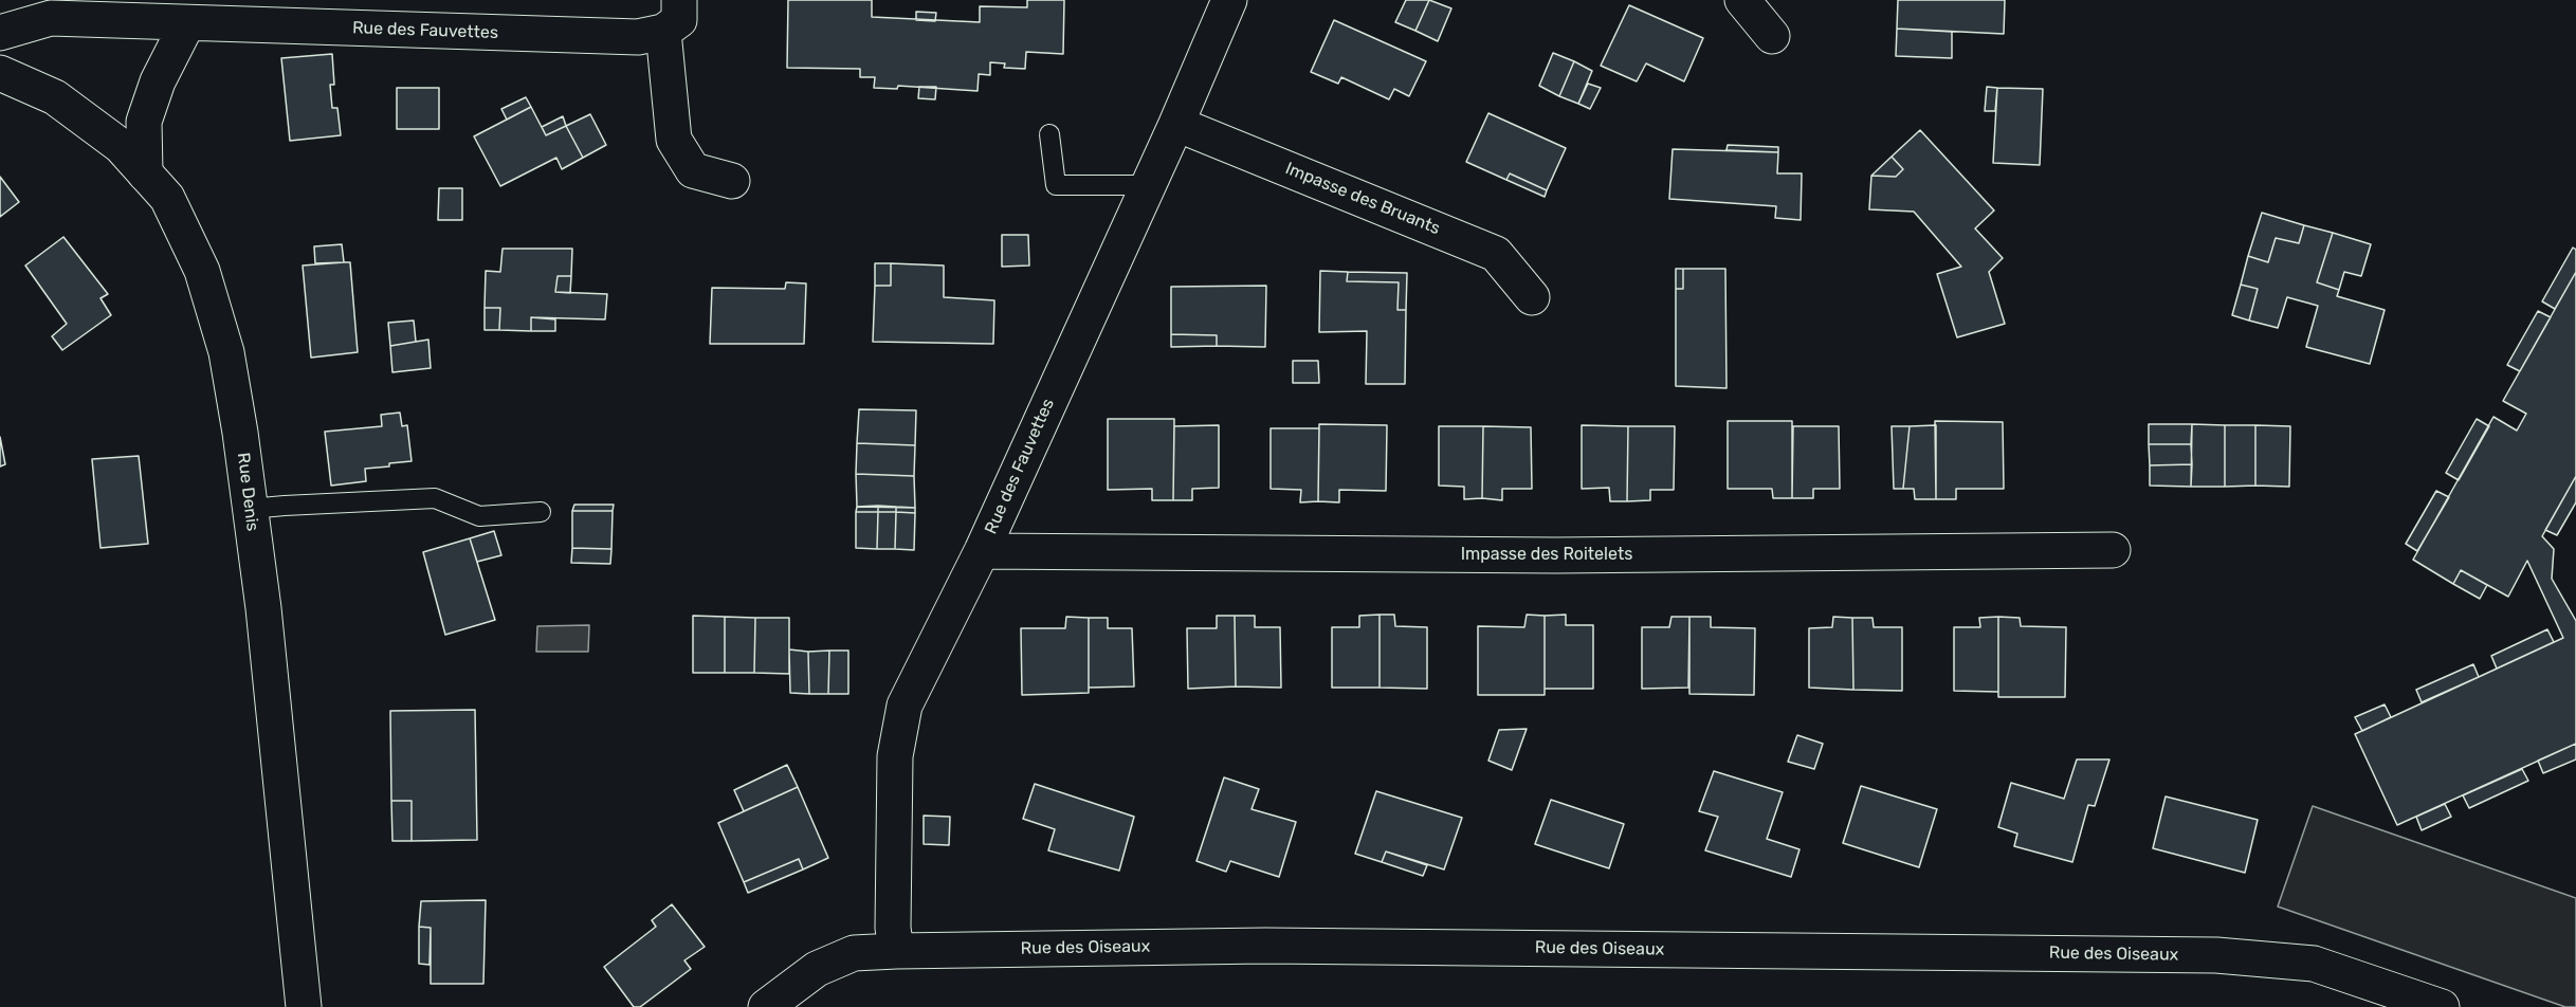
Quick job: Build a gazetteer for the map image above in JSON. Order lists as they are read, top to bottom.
{
  "streets": {
    "street": [
      "Rue des Fauvettes",
      "Impasse des Bruants",
      "Rue Denis",
      "Impasse des Roitelets",
      "Rue des Oiseaux"
    ]
  },
  "crossings": [
    ["Rue des Fauvettes", "Impasse des Bruants"],
    ["Rue des Fauvettes", "Impasse des Roitelets"],
    ["Rue des Fauvettes", "Rue des Oiseaux"]
  ]
}
